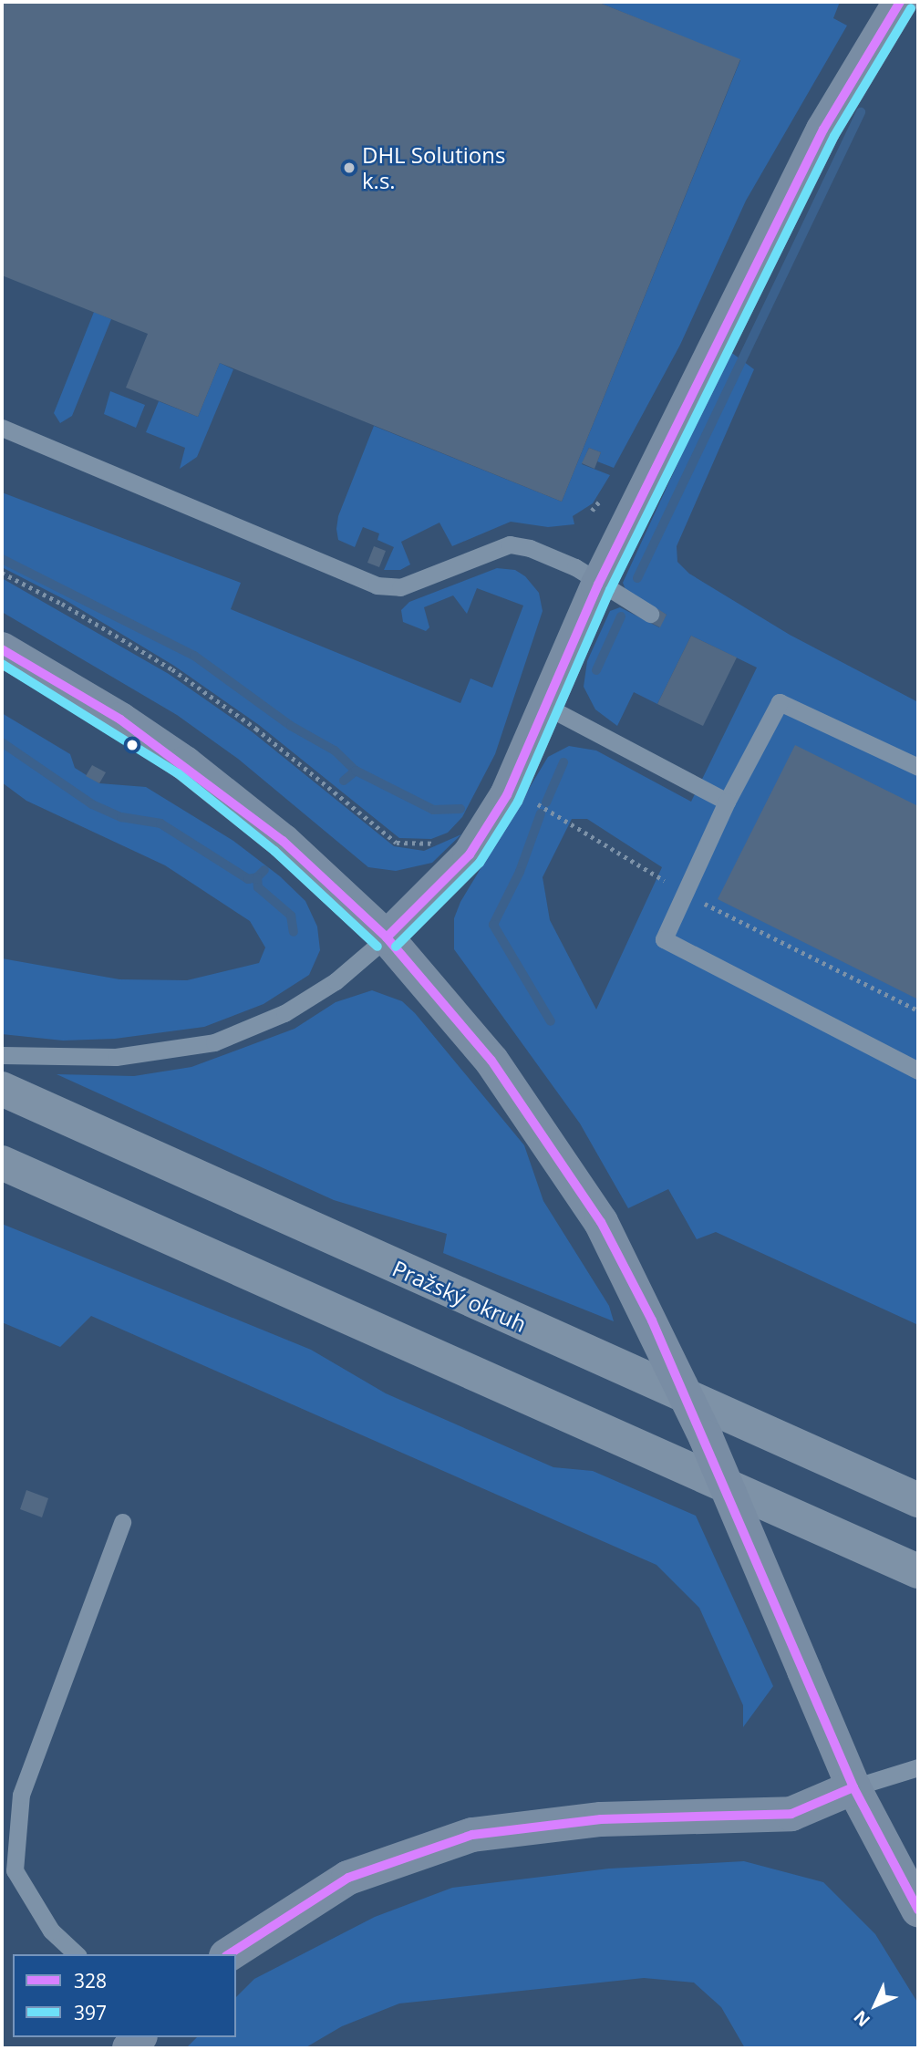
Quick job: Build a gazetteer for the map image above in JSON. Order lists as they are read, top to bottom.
{
  "streets": {
    "highway": ["Pražský okruh"]
  },
  "places": ["DHL Solutions k.s."],
  "lines": ["transit line 328", "transit line 397"],
  "legend": ["328", "397"],
  "north": "bottom left"
}
